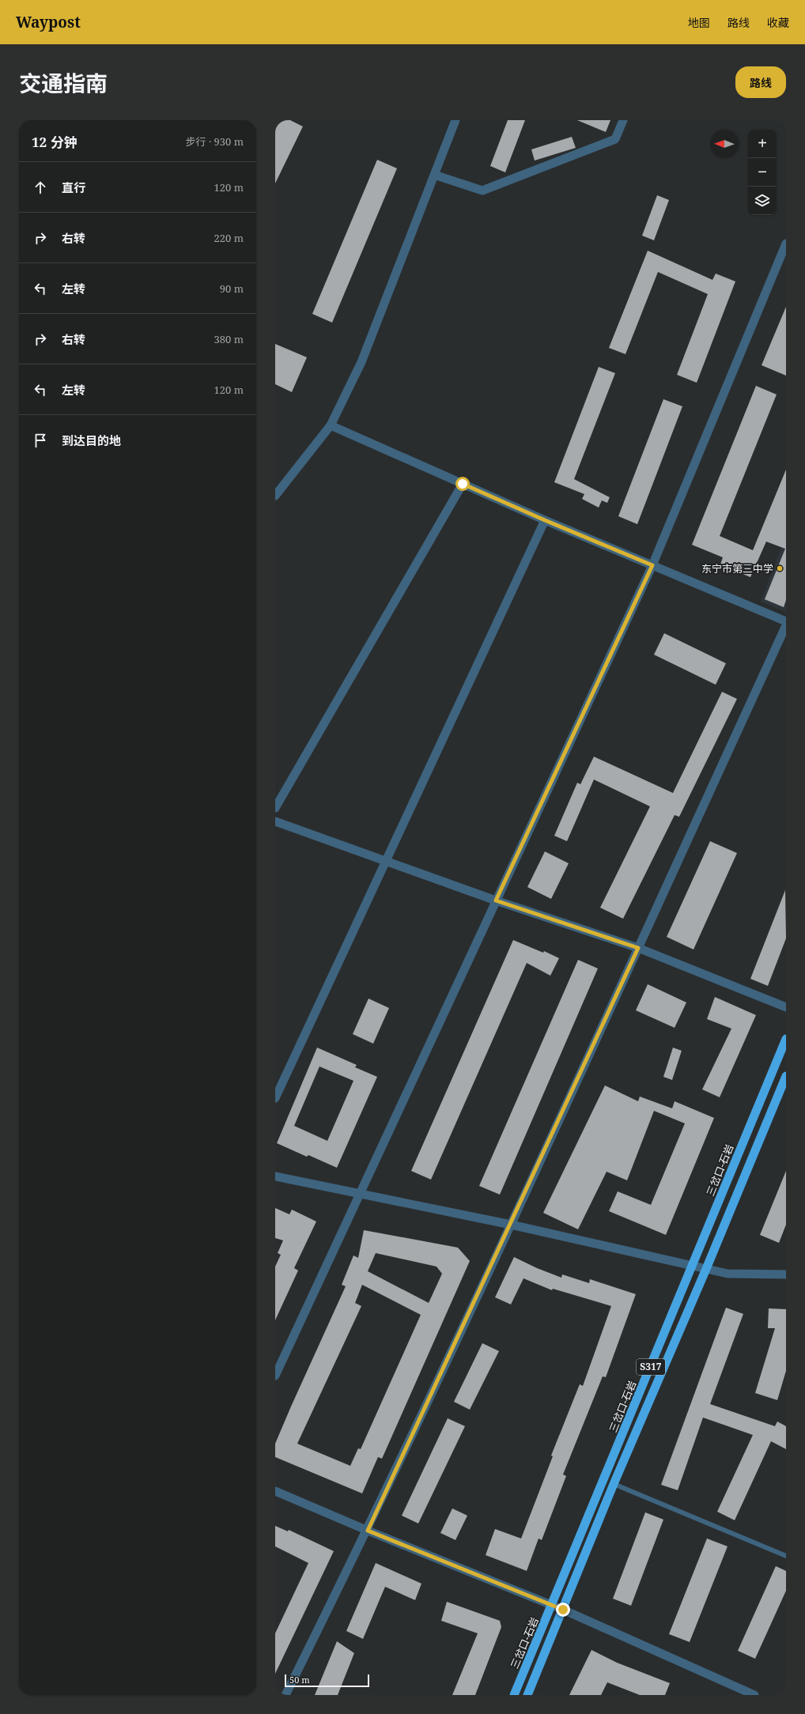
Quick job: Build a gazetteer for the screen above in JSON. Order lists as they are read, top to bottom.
{
  "streets": {
    "highway": ["三岔口-石岩", "S317"]
  },
  "places": ["东宁市第三中学"],
  "scale_bar": "50 m",
  "north": "left",
  "page": {
    "header": "Waypost",
    "nav": ["地图", "路线", "收藏"],
    "title": "交通指南",
    "buttons": "路线",
    "heading": ["12 分钟", "步行 · 930 m"],
    "map_buttons": ["+", "−"],
    "list": [
      ["直行", "120 m"],
      ["右转", "220 m"],
      ["左转", "90 m"],
      ["右转", "380 m"],
      ["左转", "120 m"],
      "到达目的地"
    ],
    "scale": "50 m"
  }
}
